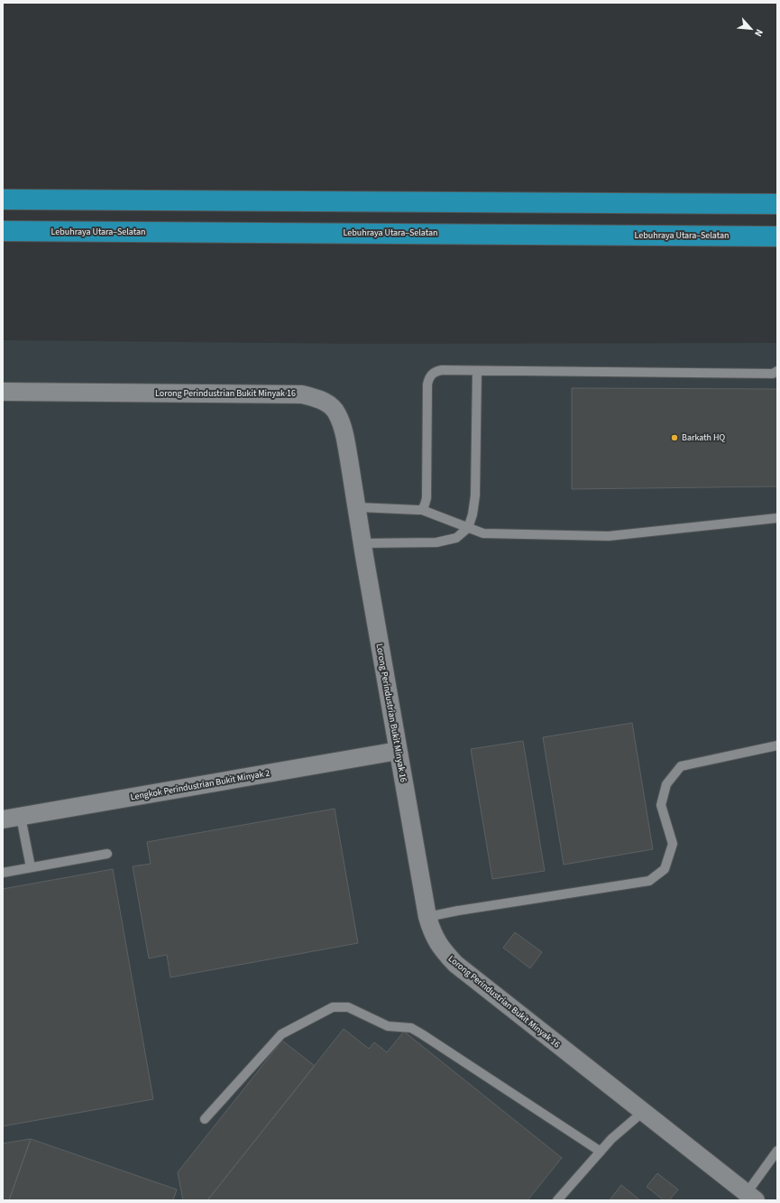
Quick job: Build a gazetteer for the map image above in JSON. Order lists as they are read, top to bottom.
{
  "streets": {
    "highway": ["Lebuhraya Utara–Selatan"],
    "street": ["Lorong Perindustrian Bukit Minyak 16", "Lengkok Perindustrian Bukit Minyak 2"]
  },
  "crossings": [
    ["Lorong Perindustrian Bukit Minyak 16", "Lengkok Perindustrian Bukit Minyak 2"]
  ],
  "places": ["Barkath HQ"],
  "north": "bottom right"
}
